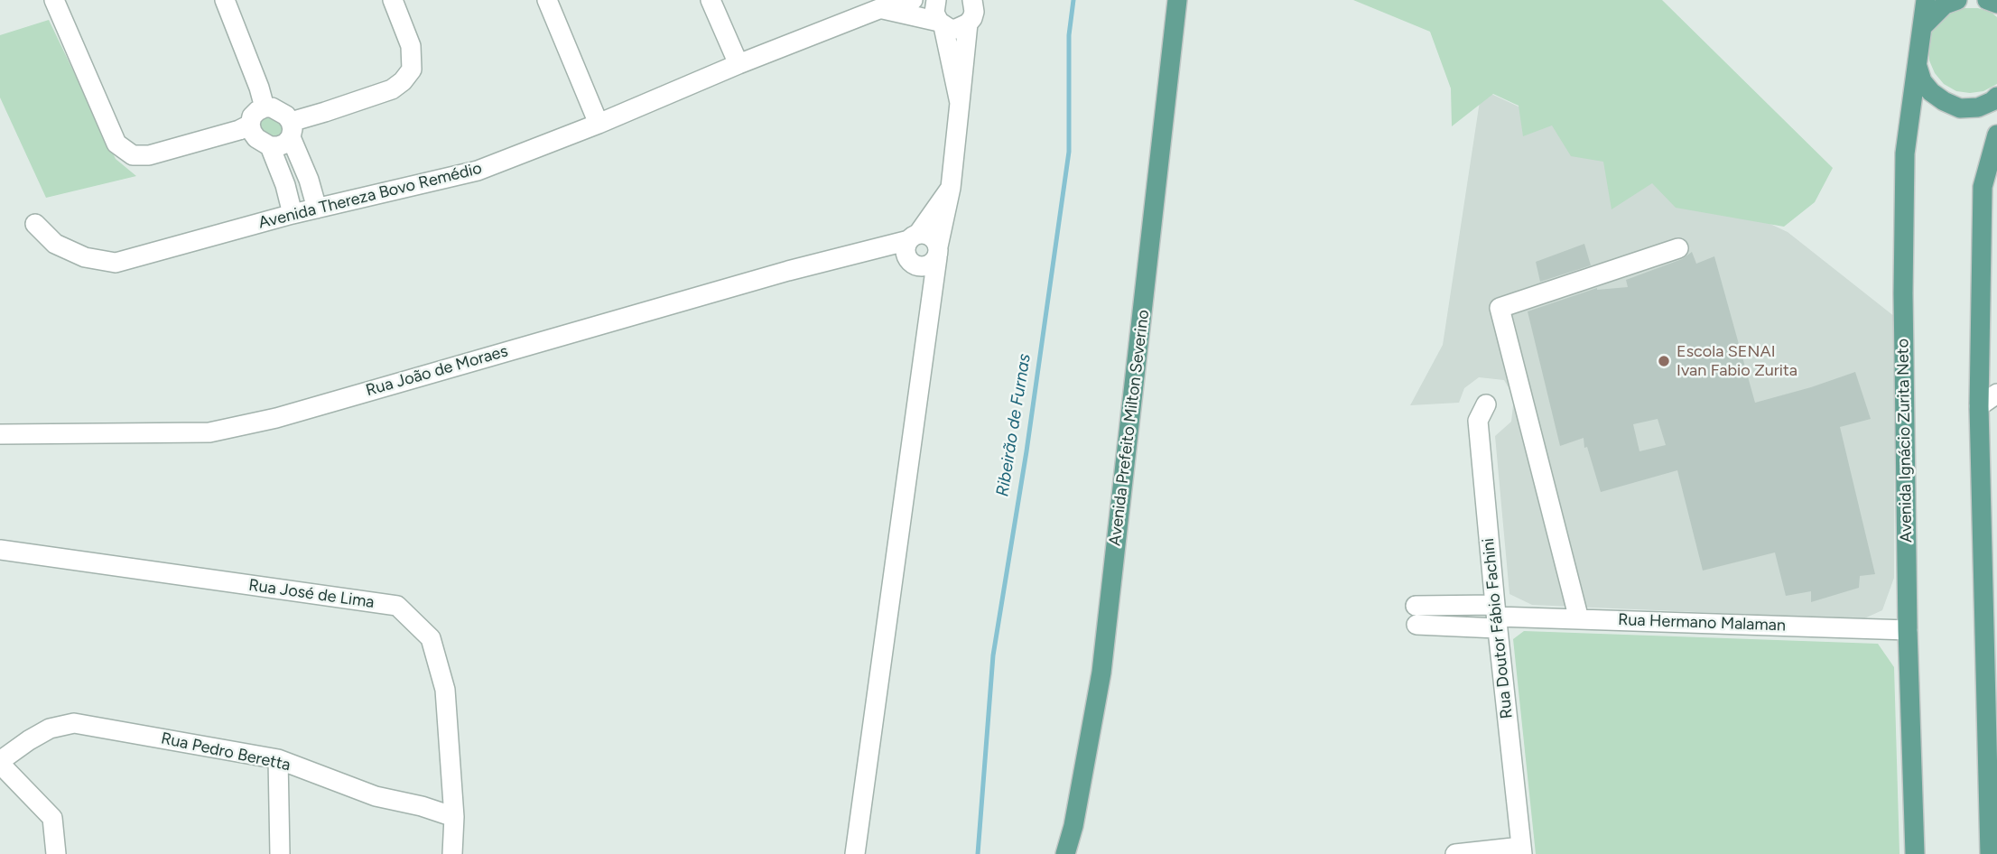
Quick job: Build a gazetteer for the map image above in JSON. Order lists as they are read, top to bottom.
{
  "streets": {
    "main road": ["Avenida Prefeito Milton Severino", "Avenida Ignácio Zurita Neto"],
    "street": [
      "Avenida Thereza Bovo Remédio",
      "Rua João de Moraes",
      "Rua José de Lima",
      "Rua Hermano Malaman",
      "Rua Doutor Fábio Fachini",
      "Rua Pedro Beretta"
    ]
  },
  "crossings": [
    ["Avenida Ignácio Zurita Neto", "Rua Hermano Malaman"],
    ["Rua José de Lima", "Rua Pedro Beretta"],
    ["Rua Hermano Malaman", "Rua Doutor Fábio Fachini"]
  ],
  "water": ["Ribeirão de Furnas"],
  "places": ["Escola SENAI Ivan Fabio Zurita"]
}
